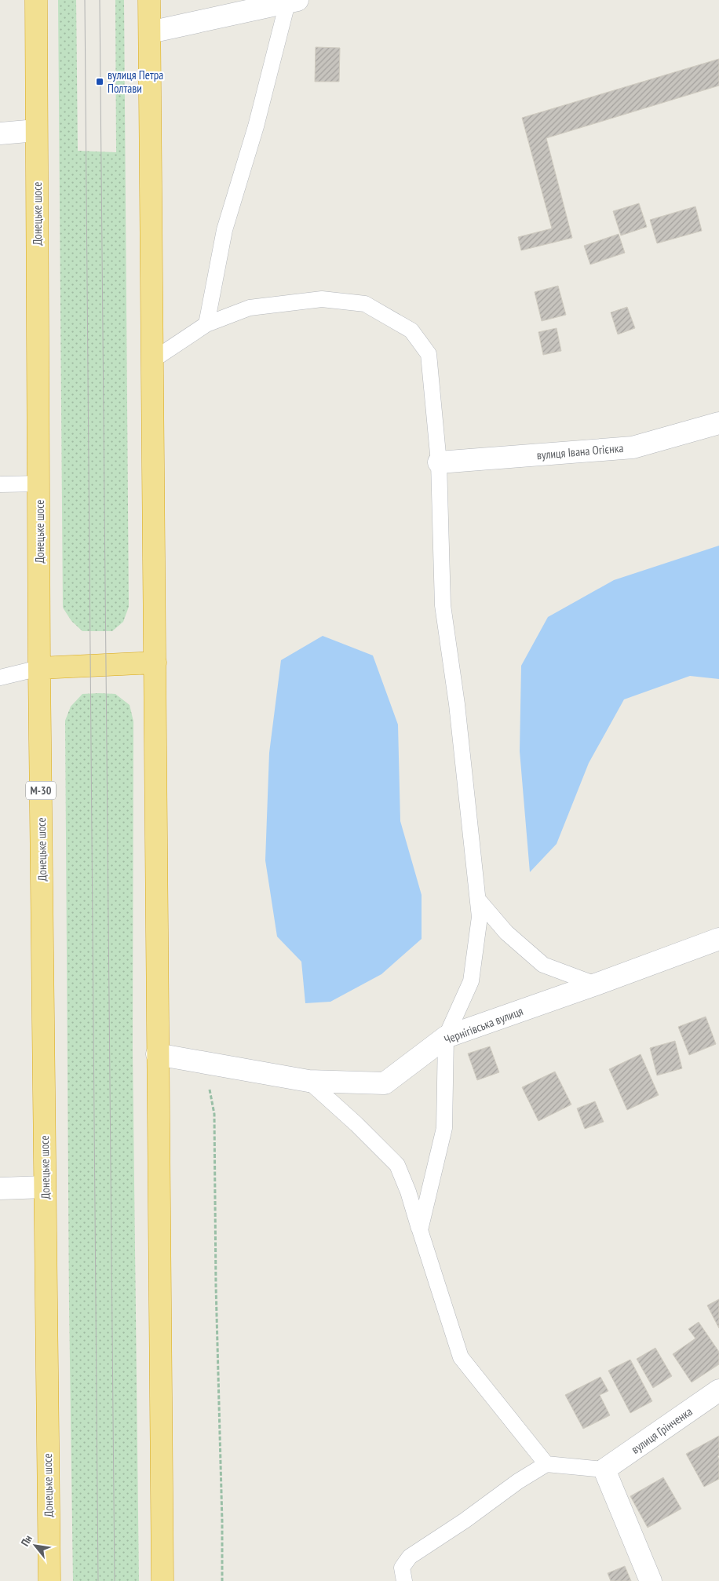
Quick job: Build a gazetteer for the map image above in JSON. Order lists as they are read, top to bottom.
{
  "streets": {
    "highway": ["Донецьке шосе", "М-30"],
    "street": ["вулиця Івана Огієнка", "Чернігівська вулиця", "вулиця Грінченка"]
  },
  "places": {
    "transit": ["вулиця Петра Полтави"]
  },
  "north": "top left"
}
